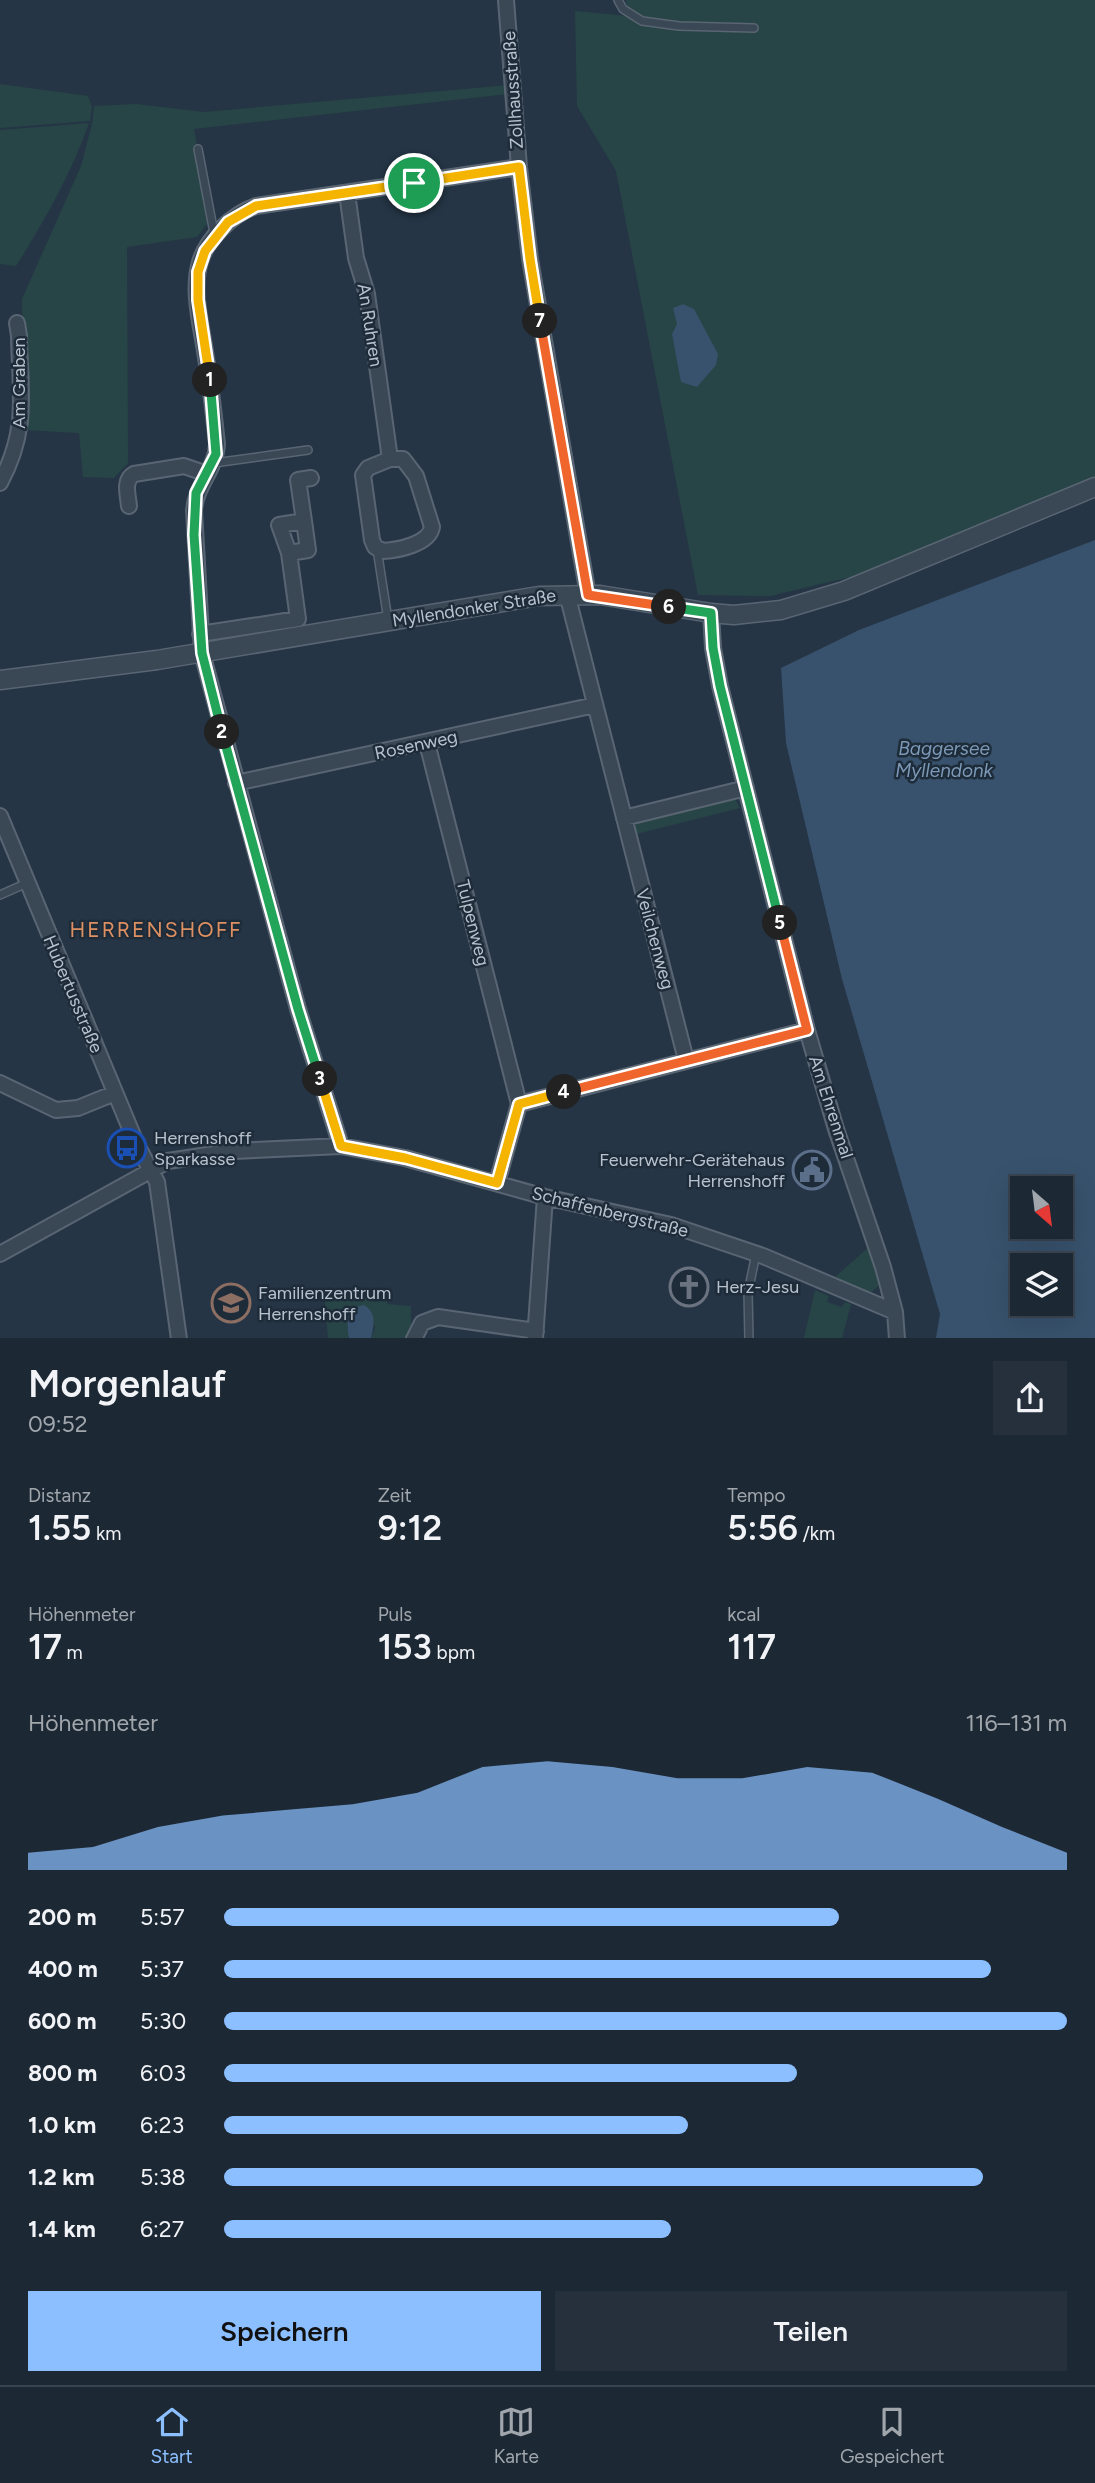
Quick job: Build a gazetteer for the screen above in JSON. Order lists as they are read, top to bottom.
{
  "streets": {
    "street": [
      "Zollhausstraße",
      "An Ruhren",
      "Am Graben",
      "Myllendonker Straße",
      "Rosenweg",
      "Tulpenweg",
      "Veilchenweg",
      "Hubertusstraße",
      "Am Ehrenmal",
      "Schaffenbergstraße"
    ]
  },
  "crossings": [
    ["Zollhausstraße", "Myllendonker Straße"],
    ["Myllendonker Straße", "Veilchenweg"],
    ["Myllendonker Straße", "Am Ehrenmal"],
    ["Rosenweg", "Tulpenweg"],
    ["Rosenweg", "Veilchenweg"],
    ["Hubertusstraße", "Schaffenbergstraße"],
    ["Am Ehrenmal", "Schaffenbergstraße"]
  ],
  "districts": ["HERRENSHOFF"],
  "water": ["Baggersee Myllendonk"],
  "places": {
    "bus stop": ["Herrenshoff Sparkasse"],
    "public building": ["Feuerwehr-Gerätehaus Herrenshoff"],
    "church": ["Herz-Jesu"],
    "school or university": ["Familienzentrum Herrenshoff"]
  },
  "north": "bottom right",
  "page": {
    "pins": [
      "7",
      "1",
      "6",
      "2",
      "5",
      "3",
      "4"
    ],
    "heading": ["Morgenlauf", "09:52"],
    "stats": [
      ["Distanz", "1.55 km"],
      ["Zeit", "9:12"],
      ["Tempo", "5:56 /km"],
      ["Höhenmeter", "17 m"],
      ["Puls", "153 bpm"],
      ["kcal", "117"]
    ],
    "chart": ["Höhenmeter", "116–131 m"],
    "list": [
      {
        "name": "200 m",
        "note": "5:57"
      },
      {
        "name": "400 m",
        "note": "5:37"
      },
      {
        "name": "600 m",
        "note": "5:30"
      },
      {
        "name": "800 m",
        "note": "6:03"
      },
      {
        "name": "1.0 km",
        "note": "6:23"
      },
      {
        "name": "1.2 km",
        "note": "5:38"
      },
      {
        "name": "1.4 km",
        "note": "6:27"
      }
    ],
    "buttons": ["Speichern", "Teilen"],
    "tabs": ["Start", "Karte", "Gespeichert"]
  }
}
